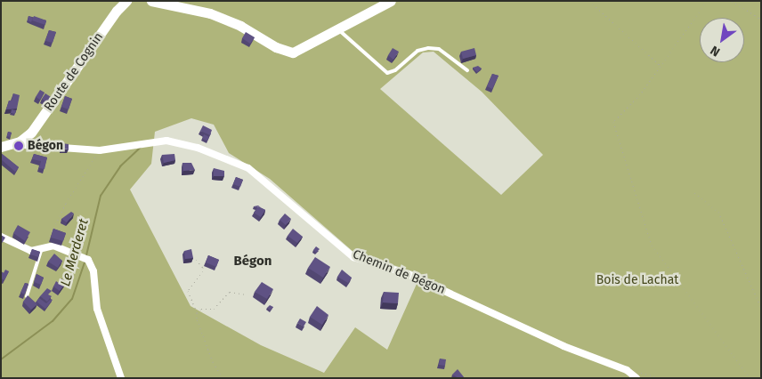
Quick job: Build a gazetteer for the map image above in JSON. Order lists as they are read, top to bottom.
{
  "streets": {
    "main road": ["Route de Cognin"],
    "street": ["Chemin de Bégon"]
  },
  "crossings": [
    ["Route de Cognin", "Chemin de Bégon"]
  ],
  "districts": ["Bégon"],
  "water": ["Le Merderet"],
  "parks": ["Bois de Lachat"],
  "places": ["Bégon"],
  "north": "bottom left"
}
